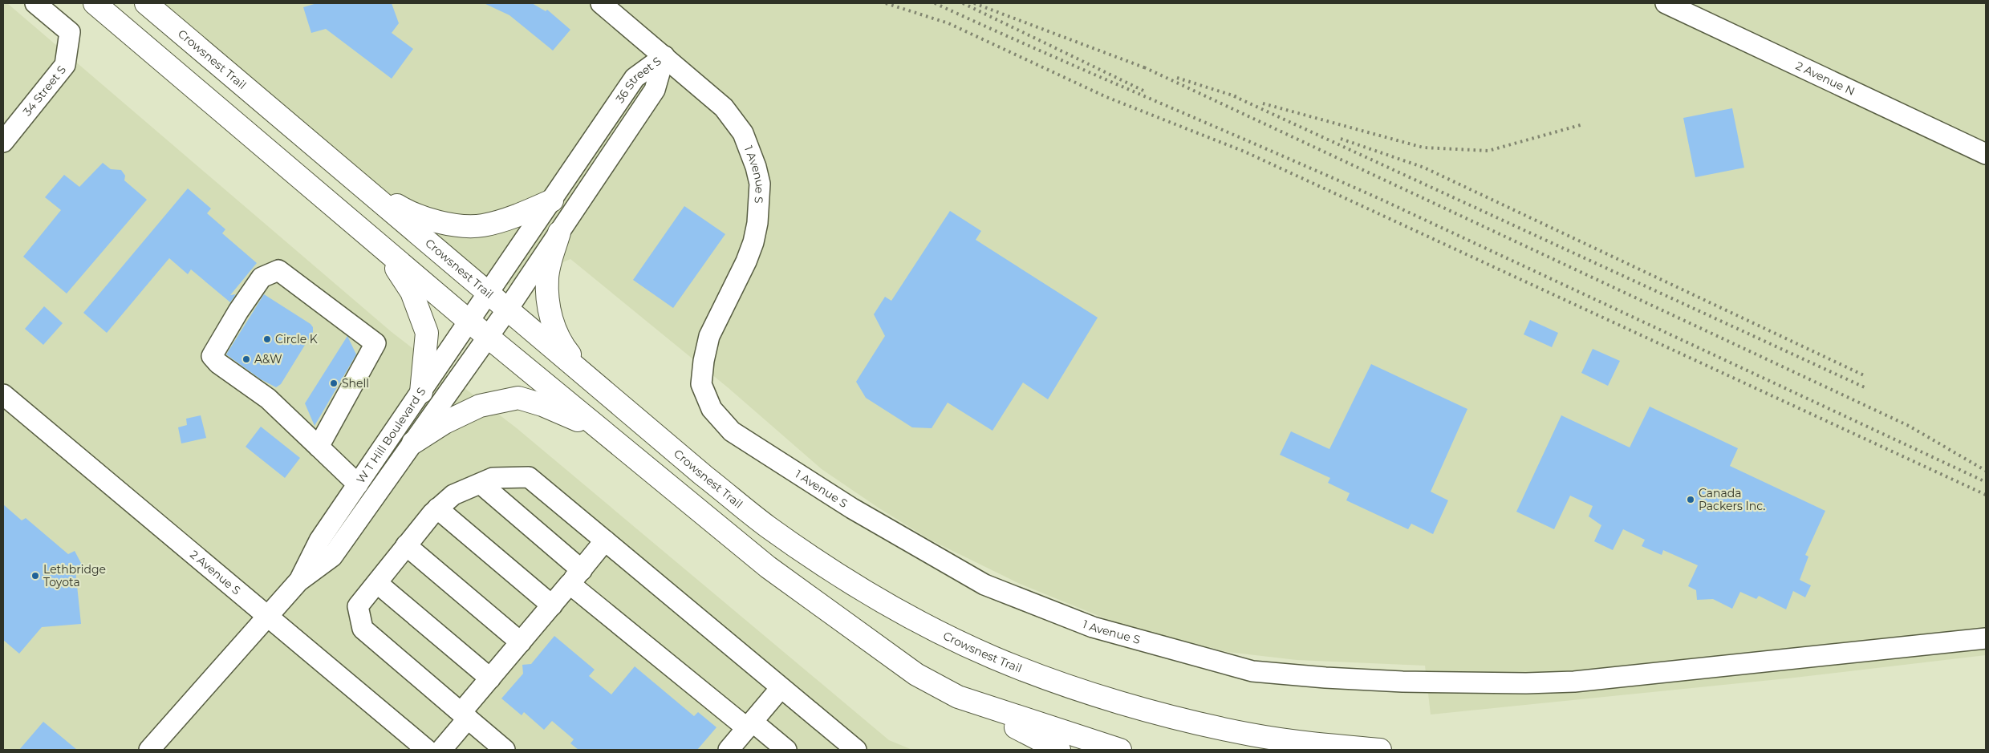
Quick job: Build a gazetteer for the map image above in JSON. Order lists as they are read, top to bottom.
{
  "streets": {
    "highway": ["Crowsnest Trail"],
    "street": [
      "2 Avenue N",
      "36 Street S",
      "34 Street S",
      "1 Avenue S",
      "W T Hill Boulevard S",
      "2 Avenue S"
    ]
  },
  "crossings": [
    ["Crowsnest Trail", "36 Street S"],
    ["Crowsnest Trail", "W T Hill Boulevard S"],
    ["36 Street S", "1 Avenue S"],
    ["36 Street S", "W T Hill Boulevard S"],
    ["W T Hill Boulevard S", "2 Avenue S"]
  ],
  "places": [
    "Circle K",
    "A&W",
    "Shell",
    "Canada Packers Inc.",
    "Lethbridge Toyota"
  ]
}
